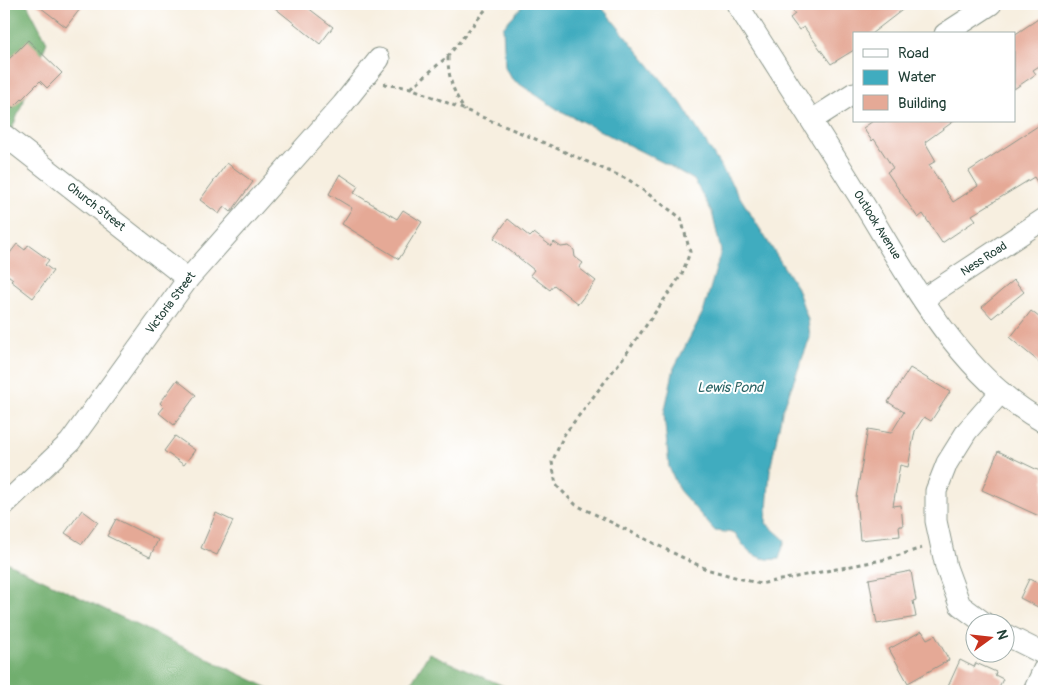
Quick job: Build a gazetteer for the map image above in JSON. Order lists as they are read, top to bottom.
{
  "streets": {
    "street": [
      "Church Street",
      "Outlook Avenue",
      "Ness Road",
      "Victoria Street"
    ]
  },
  "crossings": [
    ["Church Street", "Victoria Street"],
    ["Outlook Avenue", "Ness Road"]
  ],
  "water": ["Lewis Pond"],
  "legend": ["Road", "Water", "Building"],
  "north": "right"
}
